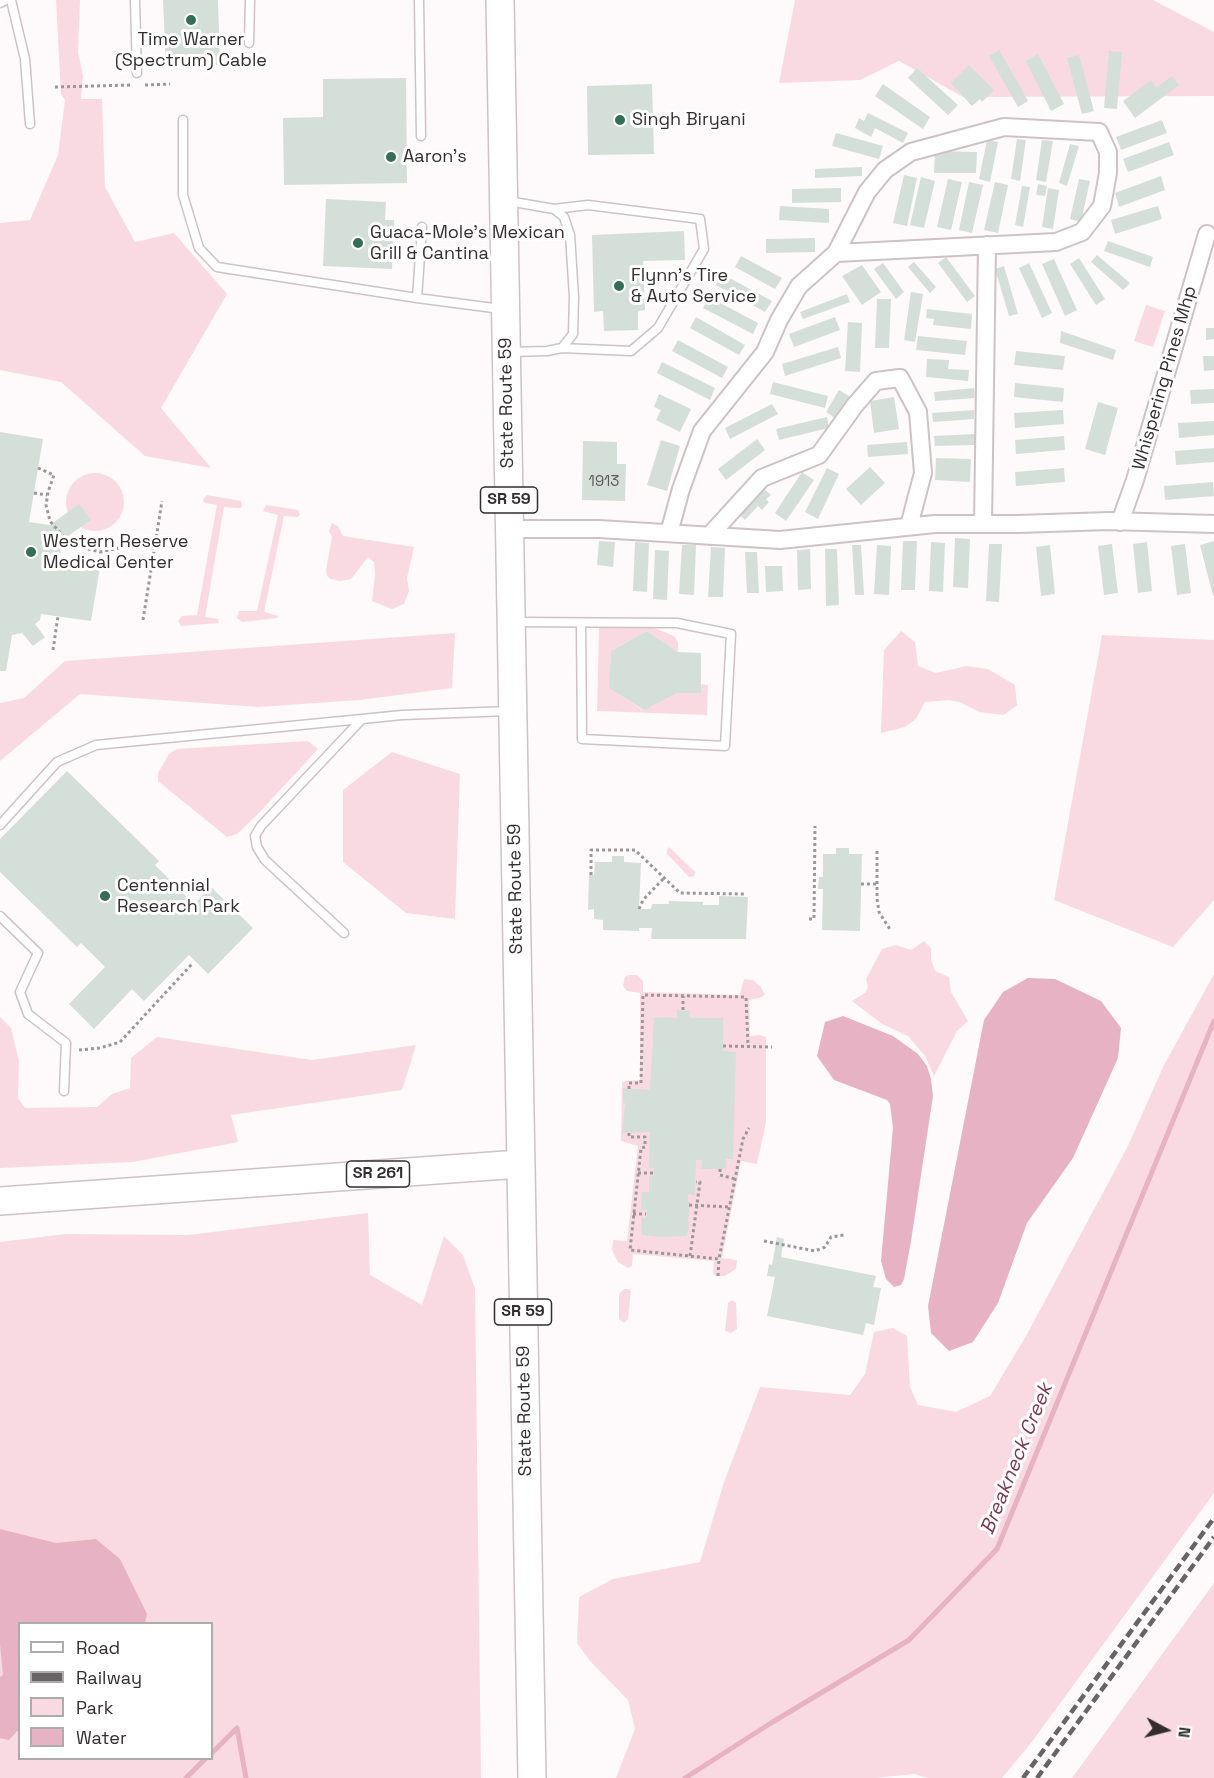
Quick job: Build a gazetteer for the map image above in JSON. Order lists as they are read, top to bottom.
{
  "streets": {
    "main road": ["State Route 59", "SR 59", "SR 261"],
    "street": ["Whispering Pines Mhp"]
  },
  "crossings": [
    ["State Route 59", "SR 261"]
  ],
  "water": ["Breakneck Creek"],
  "places": [
    "Time Warner (Spectrum) Cable",
    "Singh Biryani",
    "Aaron's",
    "Guaca-Mole's Mexican Grill & Cantina",
    "Flynn's Tire & Auto Service",
    "Western Reserve Medical Center",
    "Centennial Research Park"
  ],
  "house_numbers": ["1913"],
  "legend": [
    "Road",
    "Railway",
    "Park",
    "Water"
  ],
  "north": "right"
}
